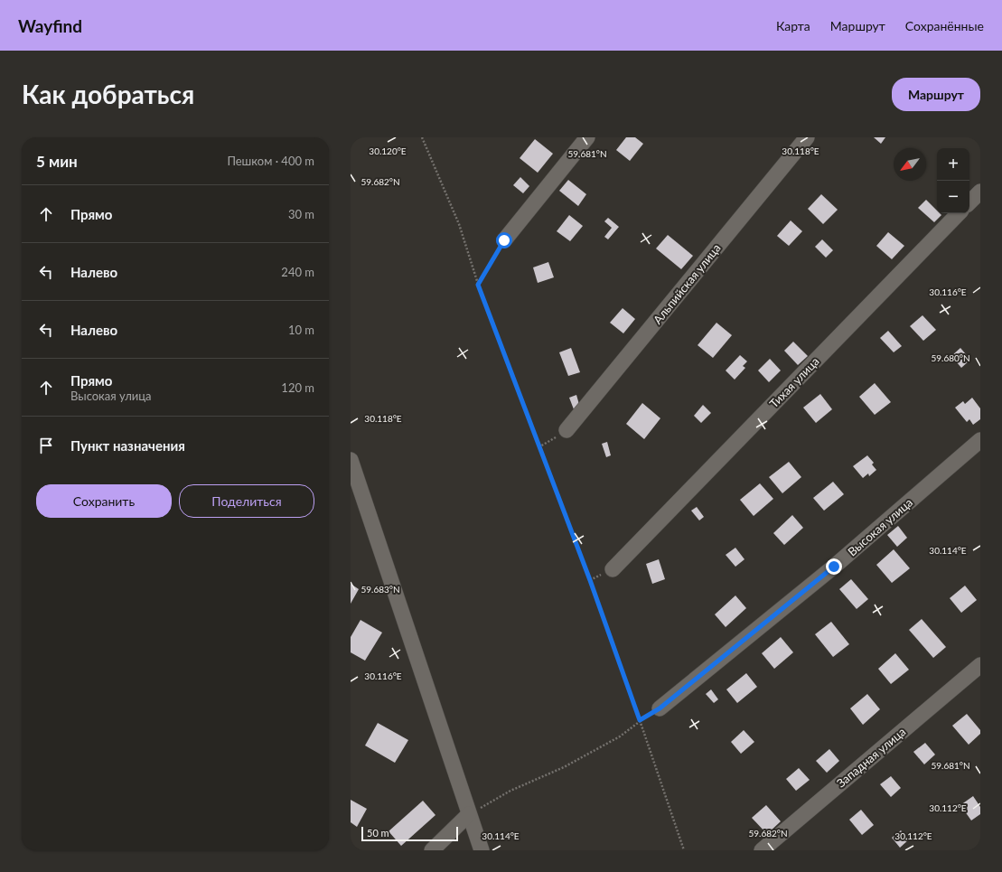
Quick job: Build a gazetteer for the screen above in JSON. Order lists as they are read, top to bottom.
{
  "streets": {
    "street": [
      "Альпийская улица",
      "Тихая улица",
      "Высокая улица",
      "Западная улица"
    ]
  },
  "scale_bar": "50 m",
  "north": "bottom left",
  "page": {
    "header": "Wayfind",
    "nav": ["Карта", "Маршрут", "Сохранённые"],
    "buttons": [
      "Маршрут",
      ["Сохранить", "Поделиться"]
    ],
    "title": "Как добраться",
    "heading": ["5 мин", "Пешком · 400 m"],
    "map_buttons": ["+", "−"],
    "list": [
      ["Прямо", "30 m"],
      ["Налево", "240 m"],
      ["Налево", "10 m"],
      ["Прямо", "Высокая улица", "120 m"],
      "Пункт назначения"
    ],
    "scale": "50 m"
  },
  "coordinates": [
    "30.120°E",
    "30.118°E",
    "59.681°N",
    "59.682°N",
    "30.116°E",
    "59.680°N",
    "30.114°E",
    "59.683°N",
    "30.112°E"
  ]
}
